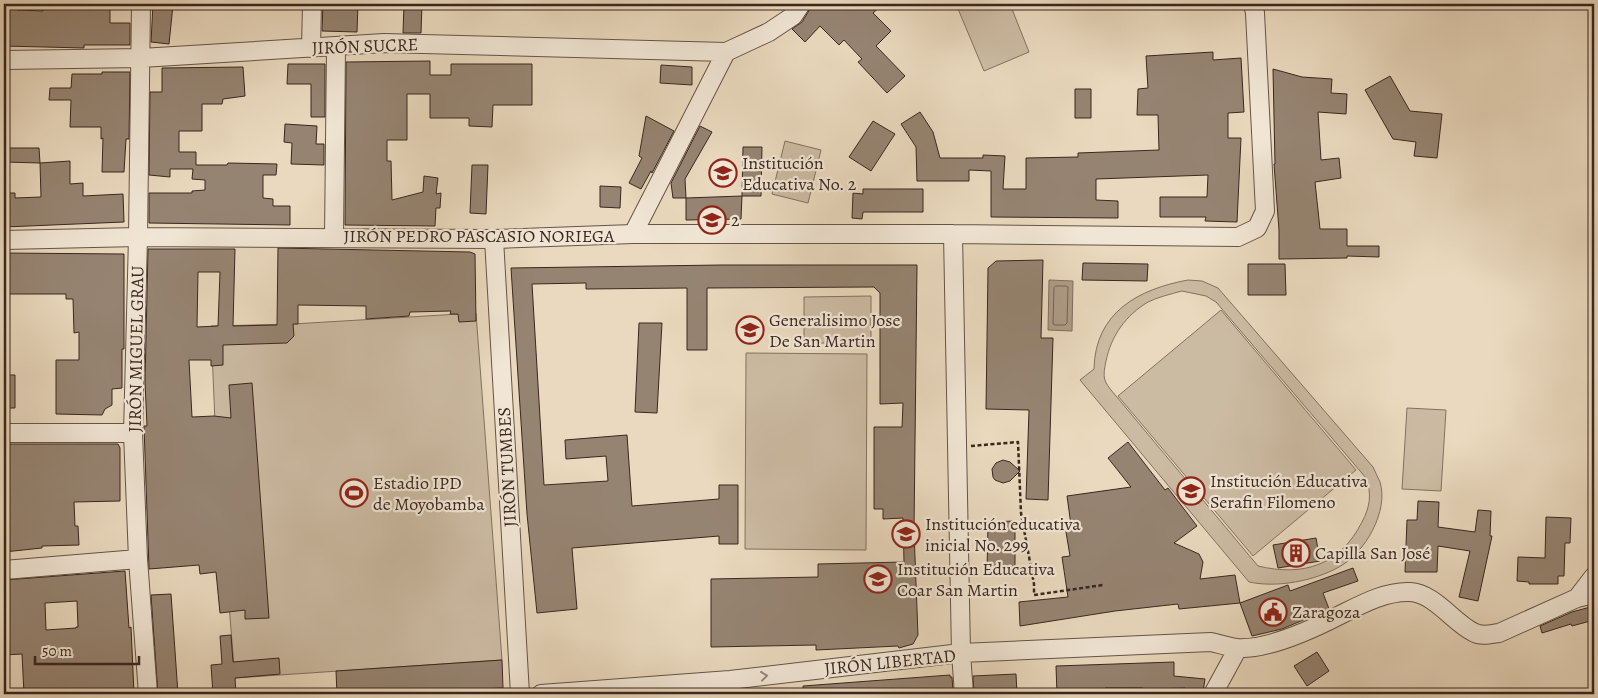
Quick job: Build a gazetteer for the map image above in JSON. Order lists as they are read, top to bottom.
{
  "streets": {
    "street": [
      "JIRÓN SUCRE",
      "JIRÓN PEDRO PASCASIO NORIEGA",
      "JIRÓN MIGUEL GRAU",
      "JIRÓN TUMBES",
      "JIRÓN LIBERTAD"
    ]
  },
  "crossings": [
    ["JIRÓN SUCRE", "JIRÓN MIGUEL GRAU"],
    ["JIRÓN PEDRO PASCASIO NORIEGA", "JIRÓN MIGUEL GRAU"],
    ["JIRÓN PEDRO PASCASIO NORIEGA", "JIRÓN TUMBES"]
  ],
  "places": {
    "school or university": [
      "Institución Educativa No. 2",
      "2",
      "Generalisimo Jose De San Martin",
      "Institución Educativa Serafin Filomeno",
      "Institución educativa inicial No. 299",
      "Institución Educativa Coar San Martin"
    ],
    "sports": ["Estadio IPD de Moyobamba"],
    "building": ["Capilla San José"],
    "public building": ["Zaragoza"]
  },
  "scale_bar": "50 m"
}
